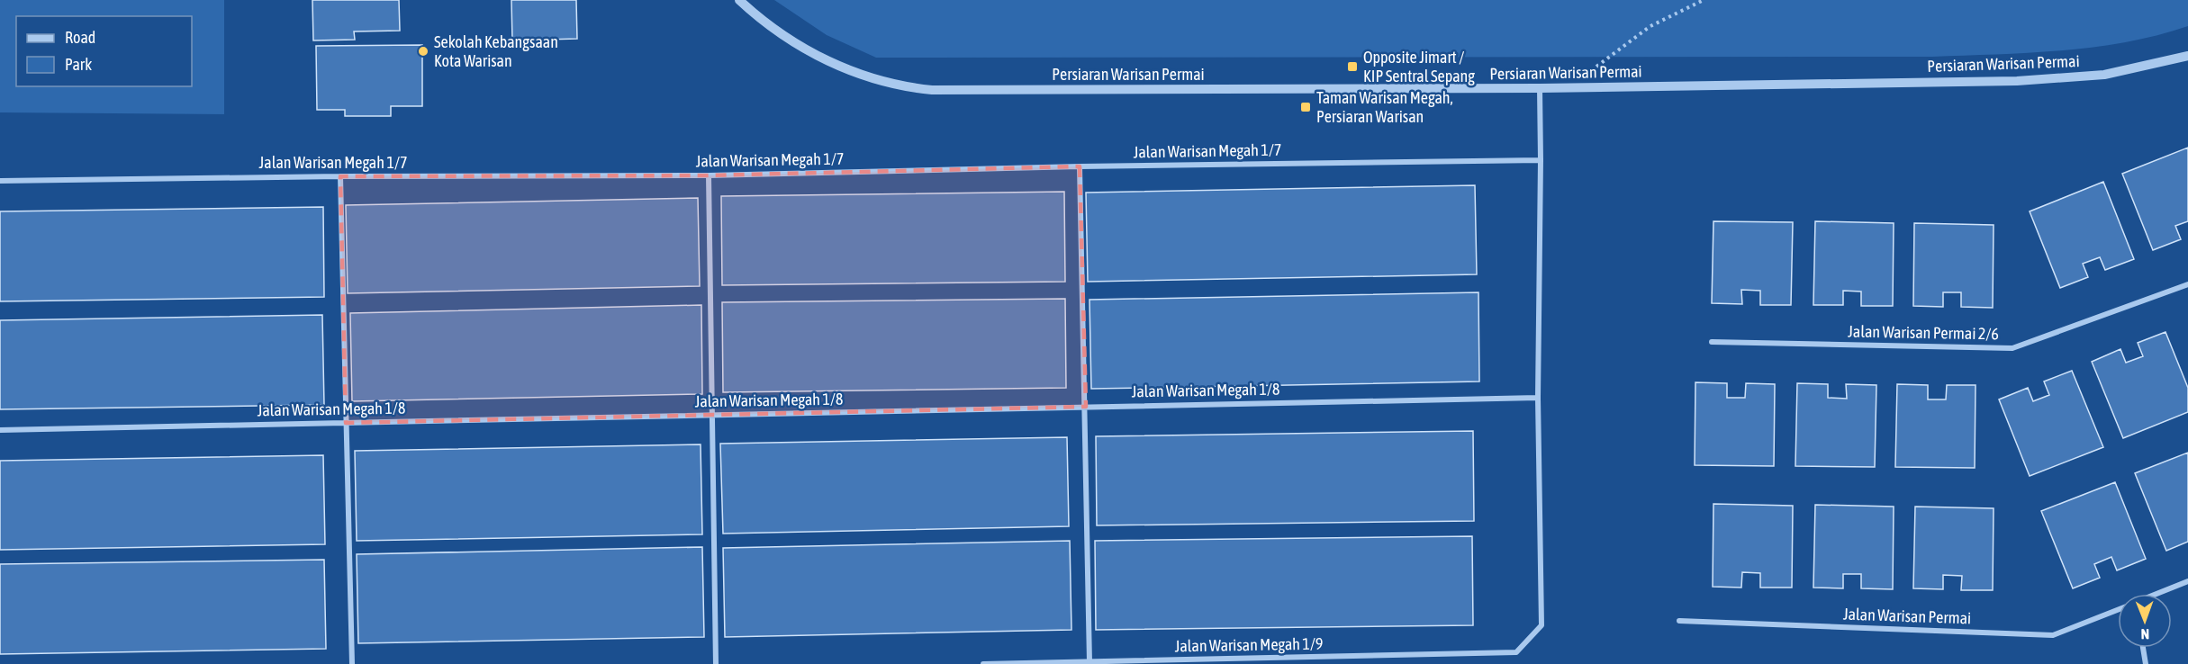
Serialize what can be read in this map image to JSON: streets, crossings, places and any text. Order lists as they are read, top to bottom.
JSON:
{
  "streets": {
    "street": [
      "Persiaran Warisan Permai",
      "Jalan Warisan Megah 1/7",
      "Jalan Warisan Permai 2/6",
      "Jalan Warisan Megah 1/8",
      "Jalan Warisan Permai",
      "Jalan Warisan Megah 1/9"
    ]
  },
  "crossings": [
    ["Jalan Warisan Megah 1/8", "Jalan Warisan Megah 1/9"]
  ],
  "places": {
    "other": ["Sekolah Kebangsaan Kota Warisan"],
    "transit": ["Opposite Jimart / KIP Sentral Sepang", "Taman Warisan Megah, Persiaran Warisan"]
  },
  "legend": ["Road", "Park"],
  "north": "bottom"
}
